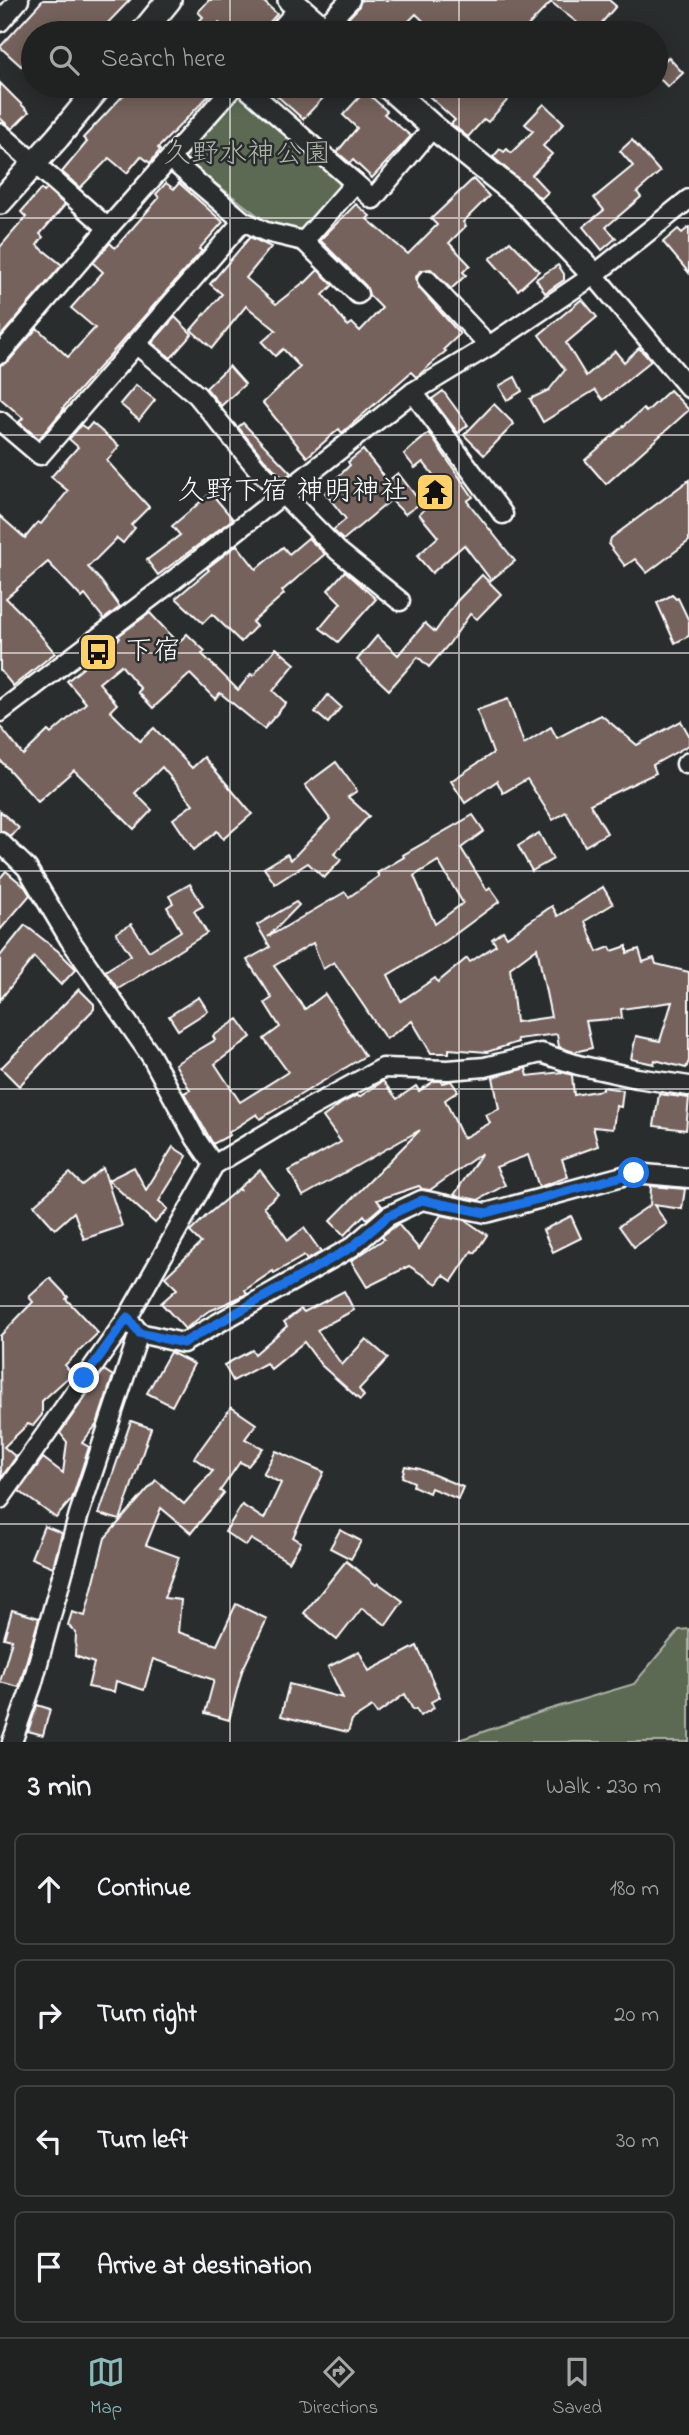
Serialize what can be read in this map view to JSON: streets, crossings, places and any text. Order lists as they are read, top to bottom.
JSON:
{
  "parks": ["久野水神公園"],
  "places": {
    "temple": ["久野下宿 神明神社"],
    "bus stop": ["下宿"]
  },
  "page": {
    "search": "Search here",
    "heading": ["3 min", "Walk · 230 m"],
    "list": [
      ["Continue", "180 m"],
      ["Turn right", "20 m"],
      ["Turn left", "30 m"],
      "Arrive at destination"
    ],
    "nav": ["Map", "Directions", "Saved"]
  }
}
